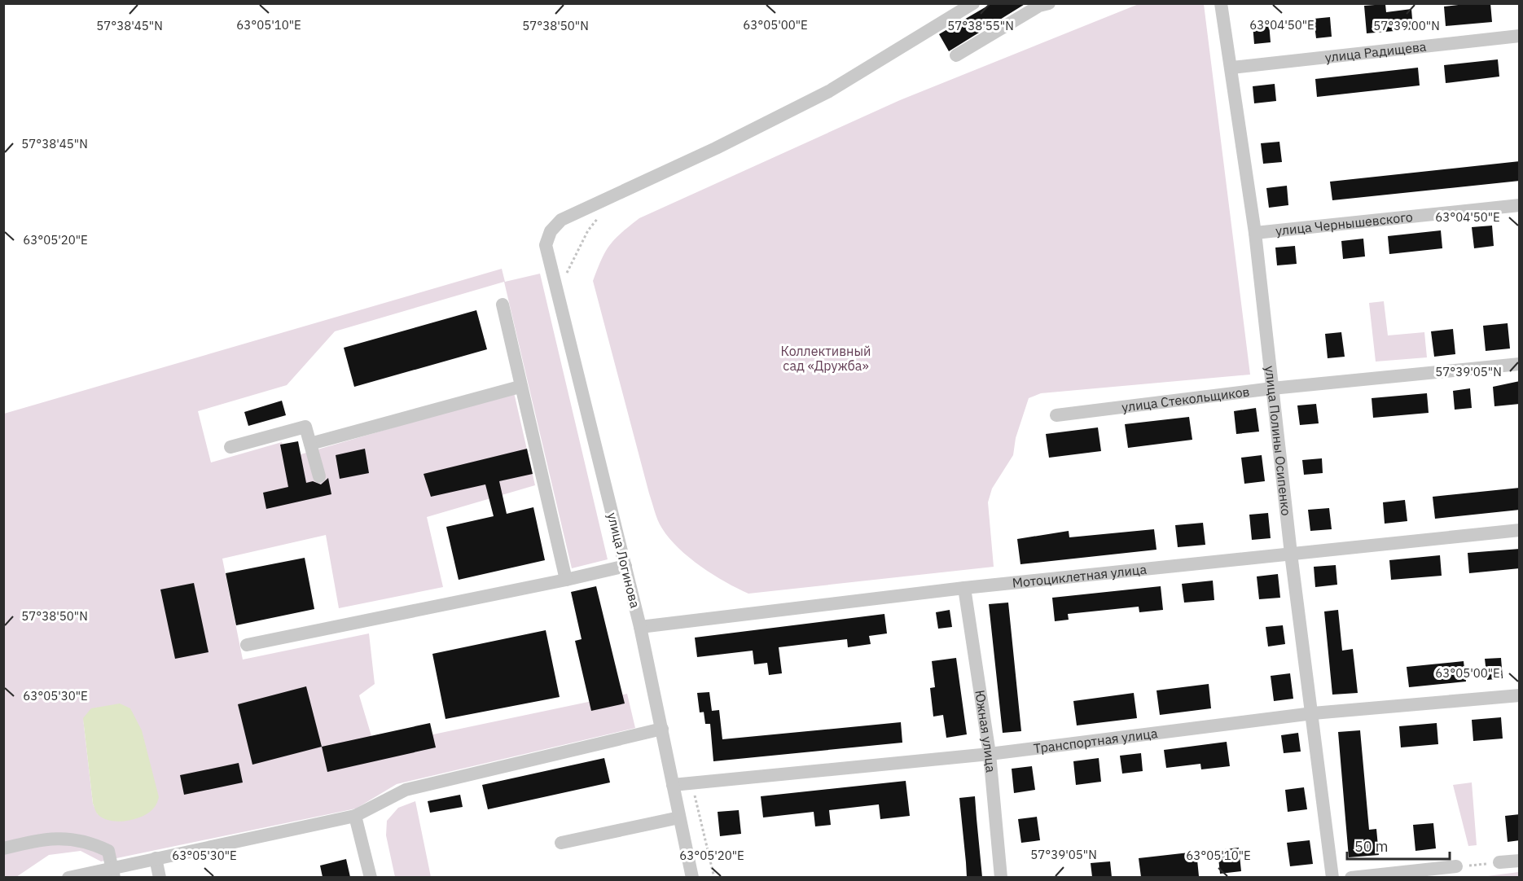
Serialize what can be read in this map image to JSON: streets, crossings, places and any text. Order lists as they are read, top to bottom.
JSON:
{
  "streets": {
    "street": [
      "улица Радищева",
      "улица Чернышевского",
      "улица Стекольщиков",
      "улица Полины Осипенко",
      "улица Логинова",
      "Мотоциклетная улица",
      "Южная улица",
      "Транспортная улица"
    ]
  },
  "crossings": [
    ["улица Радищева", "улица Полины Осипенко"],
    ["улица Чернышевского", "улица Полины Осипенко"],
    ["улица Стекольщиков", "улица Полины Осипенко"],
    ["улица Полины Осипенко", "Мотоциклетная улица"],
    ["улица Полины Осипенко", "Транспортная улица"],
    ["улица Логинова", "Мотоциклетная улица"],
    ["улица Логинова", "Транспортная улица"],
    ["Мотоциклетная улица", "Южная улица"],
    ["Южная улица", "Транспортная улица"]
  ],
  "parks": ["Коллективный сад «Дружба»"],
  "scale_bar": "50 m",
  "coordinates": [
    "63°05'10\"E",
    "63°05'00\"E",
    "63°04'50\"E",
    "57°38'45\"N",
    "57°38'50\"N",
    "57°38'55\"N",
    "57°39'00\"N",
    "63°05'20\"E",
    "57°39'05\"N",
    "63°05'30\"E"
  ]
}
